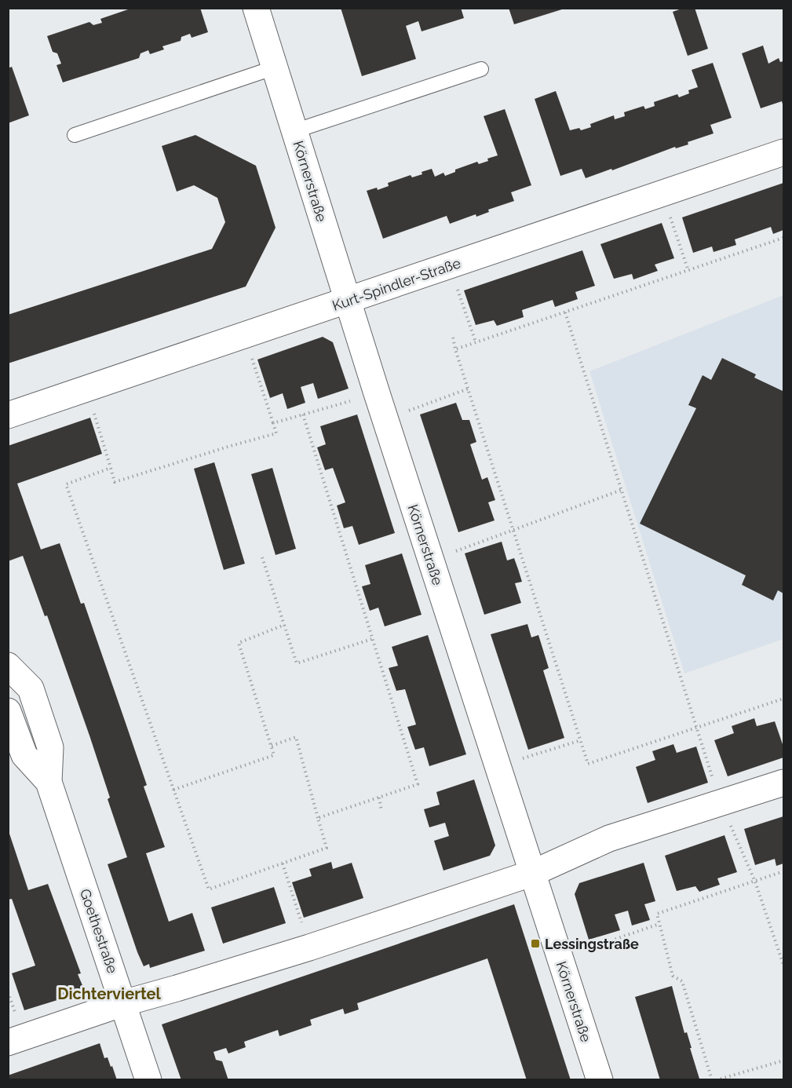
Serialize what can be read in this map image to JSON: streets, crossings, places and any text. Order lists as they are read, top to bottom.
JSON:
{
  "streets": {
    "street": ["Körnerstraße", "Kurt-Spindler-Straße", "Goethestraße"]
  },
  "crossings": [
    ["Körnerstraße", "Kurt-Spindler-Straße"]
  ],
  "districts": ["Dichterviertel"],
  "places": {
    "transit": ["Lessingstraße"]
  }
}
